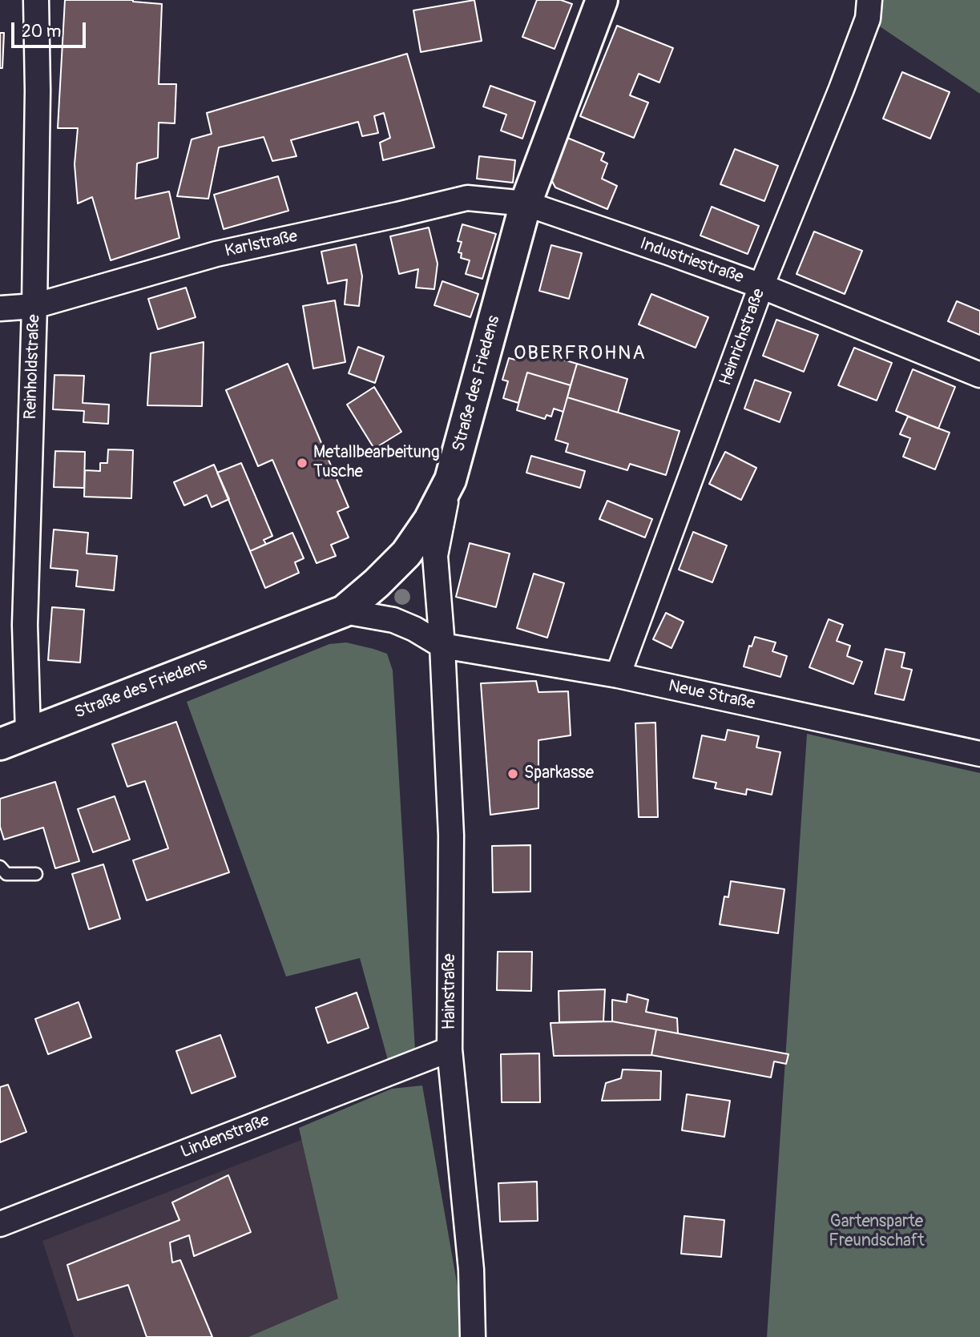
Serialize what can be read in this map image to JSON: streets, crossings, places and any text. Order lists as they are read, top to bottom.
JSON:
{
  "streets": {
    "main road": ["Straße des Friedens"],
    "street": [
      "Karlstraße",
      "Industriestraße",
      "Heinrichstraße",
      "Reinholdstraße",
      "Neue Straße",
      "Hainstraße",
      "Lindenstraße"
    ]
  },
  "crossings": [
    ["Karlstraße", "Industriestraße"],
    ["Karlstraße", "Reinholdstraße"],
    ["Karlstraße", "Straße des Friedens"],
    ["Industriestraße", "Heinrichstraße"],
    ["Industriestraße", "Straße des Friedens"],
    ["Heinrichstraße", "Neue Straße"],
    ["Reinholdstraße", "Straße des Friedens"],
    ["Straße des Friedens", "Hainstraße"],
    ["Neue Straße", "Hainstraße"],
    ["Hainstraße", "Lindenstraße"]
  ],
  "districts": ["OBERFROHNA"],
  "parks": ["Gartensparte Freundschaft"],
  "places": ["Metallbearbeitung Tusche", "Sparkasse"],
  "scale_bar": "20 m"
}
